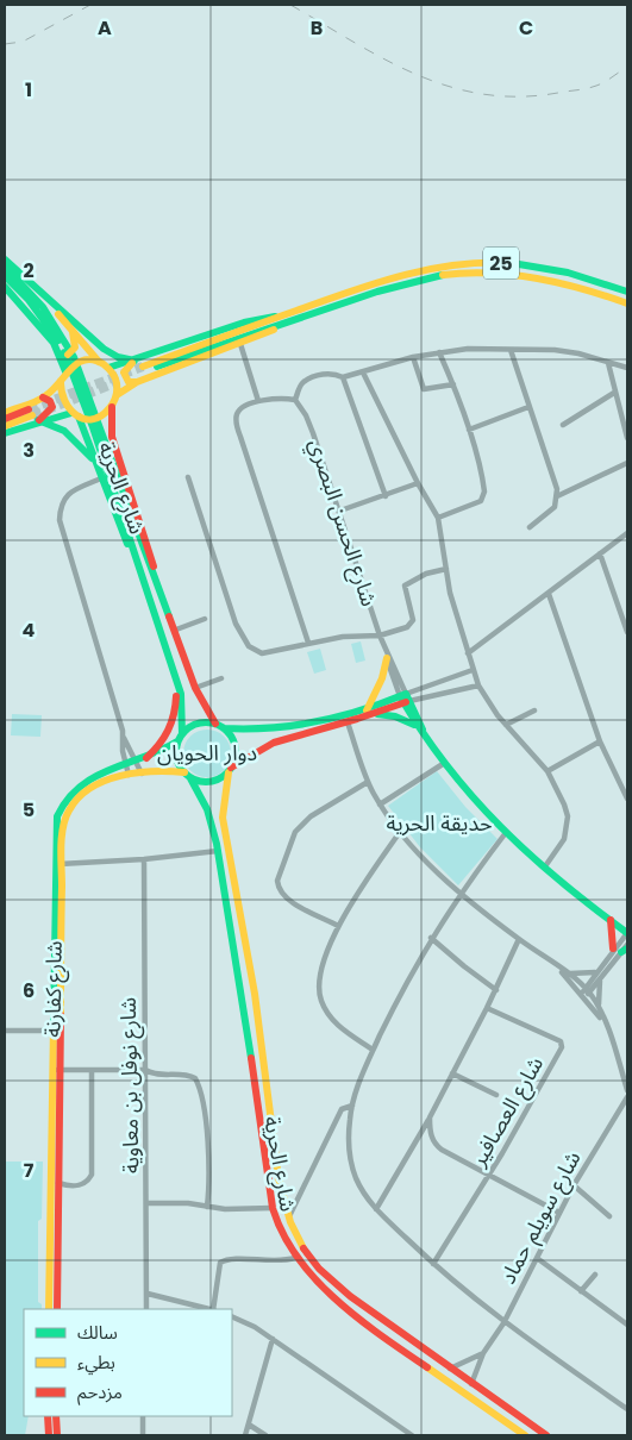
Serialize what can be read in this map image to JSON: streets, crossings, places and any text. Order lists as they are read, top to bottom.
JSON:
{
  "streets": {
    "main road": [
      "25",
      "شارع الحرية",
      "شارع الحسن البصري",
      "شارع كفارنة"
    ],
    "street": ["شارع نوفل بن معاوية", "شارع العصافير", "شارع سويلم حماد"]
  },
  "crossings": [
    ["شارع الحرية", "شارع كفارنة"],
    ["شارع الحرية", "شارع سويلم حماد"]
  ],
  "parks": ["دوار الحويان", "حديقة الحرية"],
  "legend": ["سالك", "بطيء", "مزدحم"],
  "grid": {
    "columns": ["A", "B", "C"],
    "rows": [
      "1",
      "2",
      "3",
      "4",
      "5",
      "6",
      "7"
    ]
  }
}
